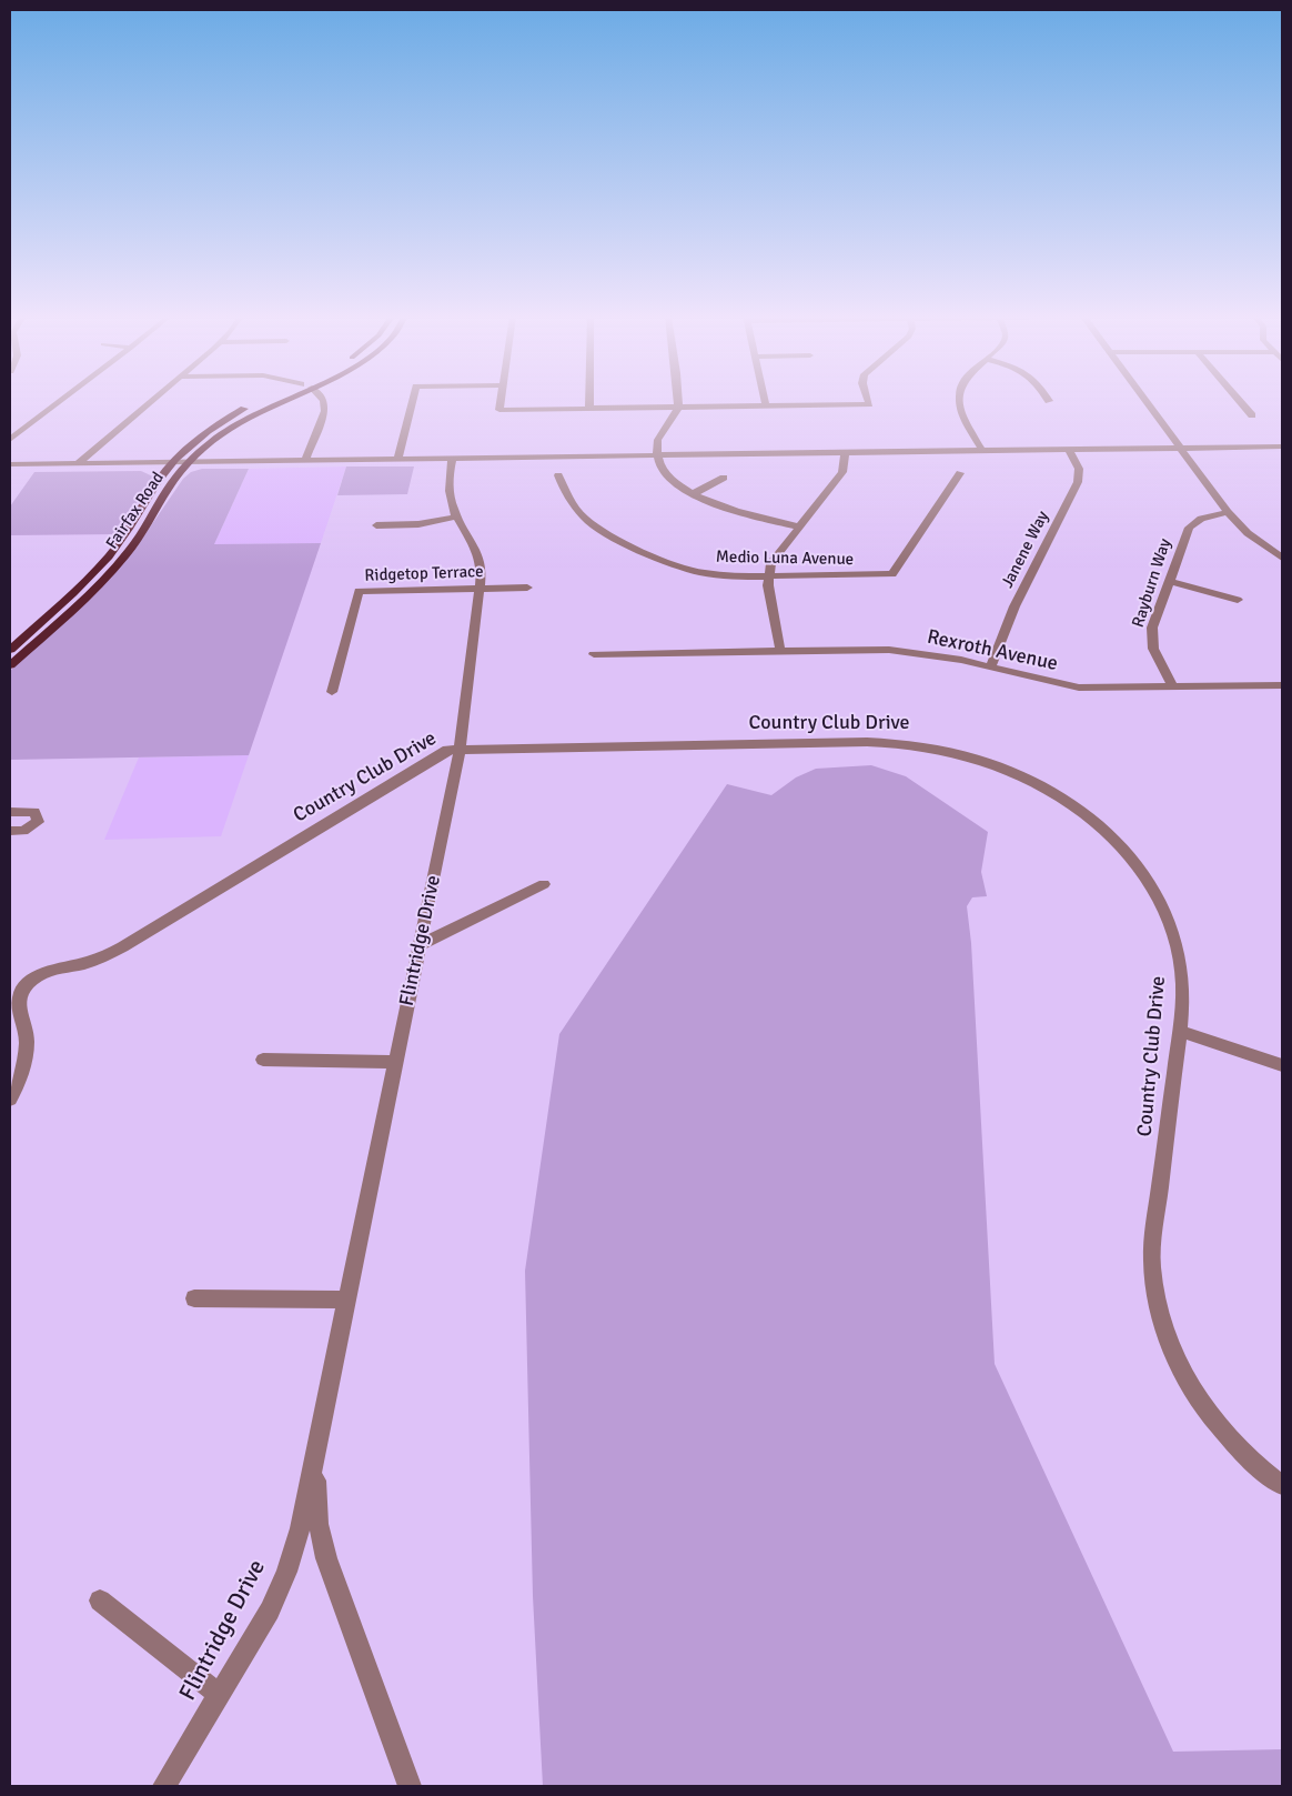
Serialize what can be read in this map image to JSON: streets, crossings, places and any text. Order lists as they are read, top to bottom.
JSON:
{
  "streets": {
    "main road": ["Fairfax Road"],
    "street": [
      "Janene Way",
      "Medio Luna Avenue",
      "Ridgetop Terrace",
      "Rayburn Way",
      "Rexroth Avenue",
      "Country Club Drive",
      "Flintridge Drive"
    ]
  },
  "crossings": [
    ["Janene Way", "Rexroth Avenue"],
    ["Ridgetop Terrace", "Flintridge Drive"],
    ["Rayburn Way", "Rexroth Avenue"],
    ["Country Club Drive", "Flintridge Drive"]
  ]
}
